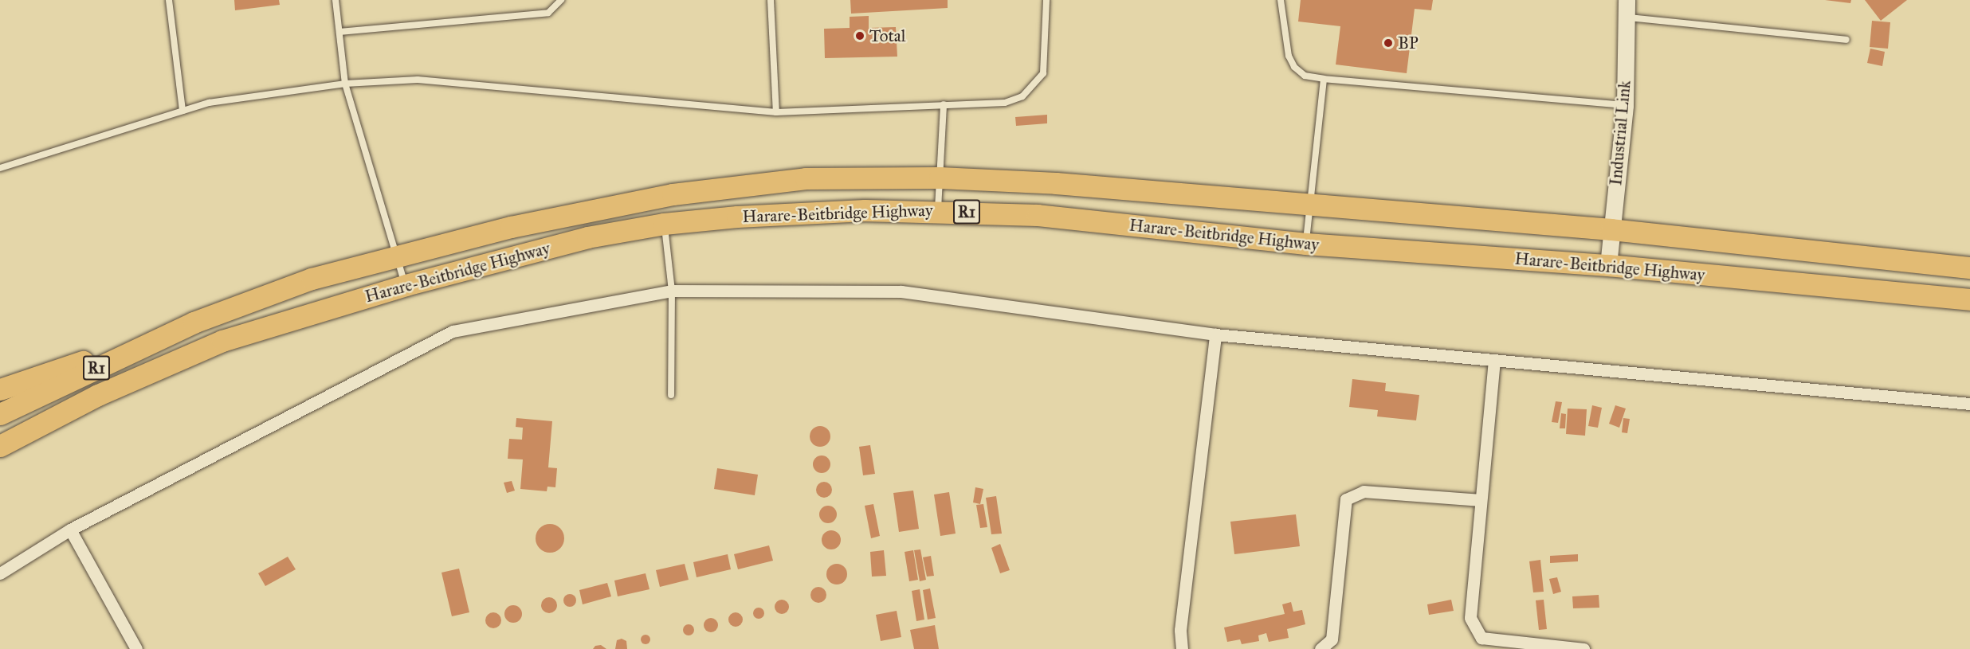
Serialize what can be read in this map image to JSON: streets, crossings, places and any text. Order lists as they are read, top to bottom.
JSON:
{
  "streets": {
    "highway": ["R1", "Harare-Beitbridge Highway"],
    "street": ["Industrial Link"]
  },
  "crossings": [
    ["Industrial Link", "Harare-Beitbridge Highway"],
    ["R1", "Harare-Beitbridge Highway"]
  ],
  "places": ["Total", "BP"]
}
